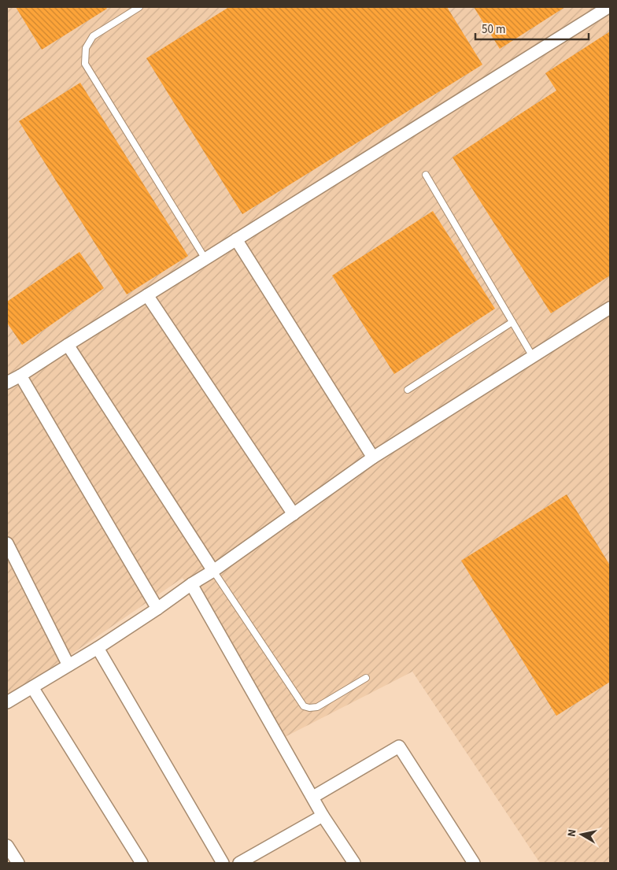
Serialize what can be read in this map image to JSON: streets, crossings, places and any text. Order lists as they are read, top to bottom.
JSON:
{
  "scale_bar": "50 m",
  "north": "left"
}
